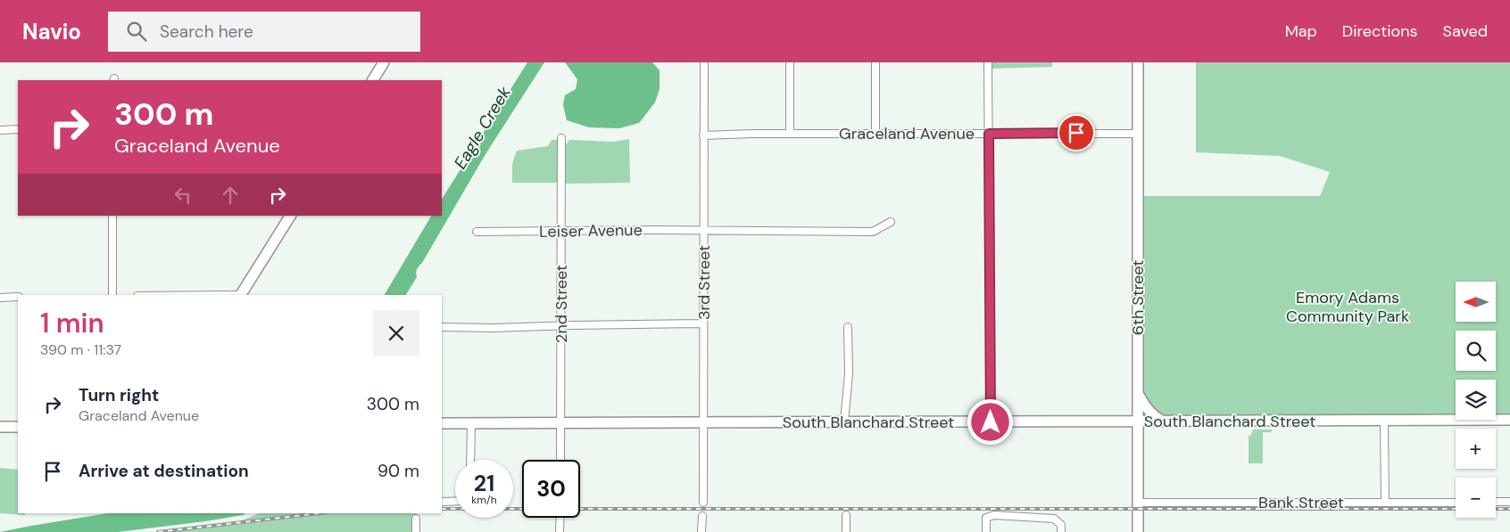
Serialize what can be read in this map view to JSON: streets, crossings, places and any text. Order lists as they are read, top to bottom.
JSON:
{
  "streets": {
    "street": [
      "Graceland Avenue",
      "Leiser Avenue",
      "3rd Street",
      "6th Street",
      "2nd Street",
      "South Blanchard Street",
      "Bank Street"
    ]
  },
  "crossings": [
    ["Graceland Avenue", "3rd Street"],
    ["Graceland Avenue", "6th Street"],
    ["Leiser Avenue", "3rd Street"],
    ["Leiser Avenue", "2nd Street"],
    ["3rd Street", "South Blanchard Street"],
    ["6th Street", "South Blanchard Street"],
    ["6th Street", "Bank Street"],
    ["2nd Street", "South Blanchard Street"]
  ],
  "water": ["Eagle Creek"],
  "parks": ["Emory Adams Community Park"],
  "north": "left",
  "page": {
    "header": "Navio",
    "search": "Search here",
    "nav": ["Map", "Directions", "Saved"],
    "turn": ["300 m", "Graceland Avenue"],
    "map_buttons": ["+", "−"],
    "heading": ["1 min", "390 m · 11:37"],
    "list": [
      {
        "name": "Turn right",
        "note": "Graceland Avenue",
        "value": "300 m"
      },
      {
        "name": "Arrive at destination",
        "value": "90 m"
      }
    ],
    "speed": "21 km/h",
    "limit": "30"
  }
}
